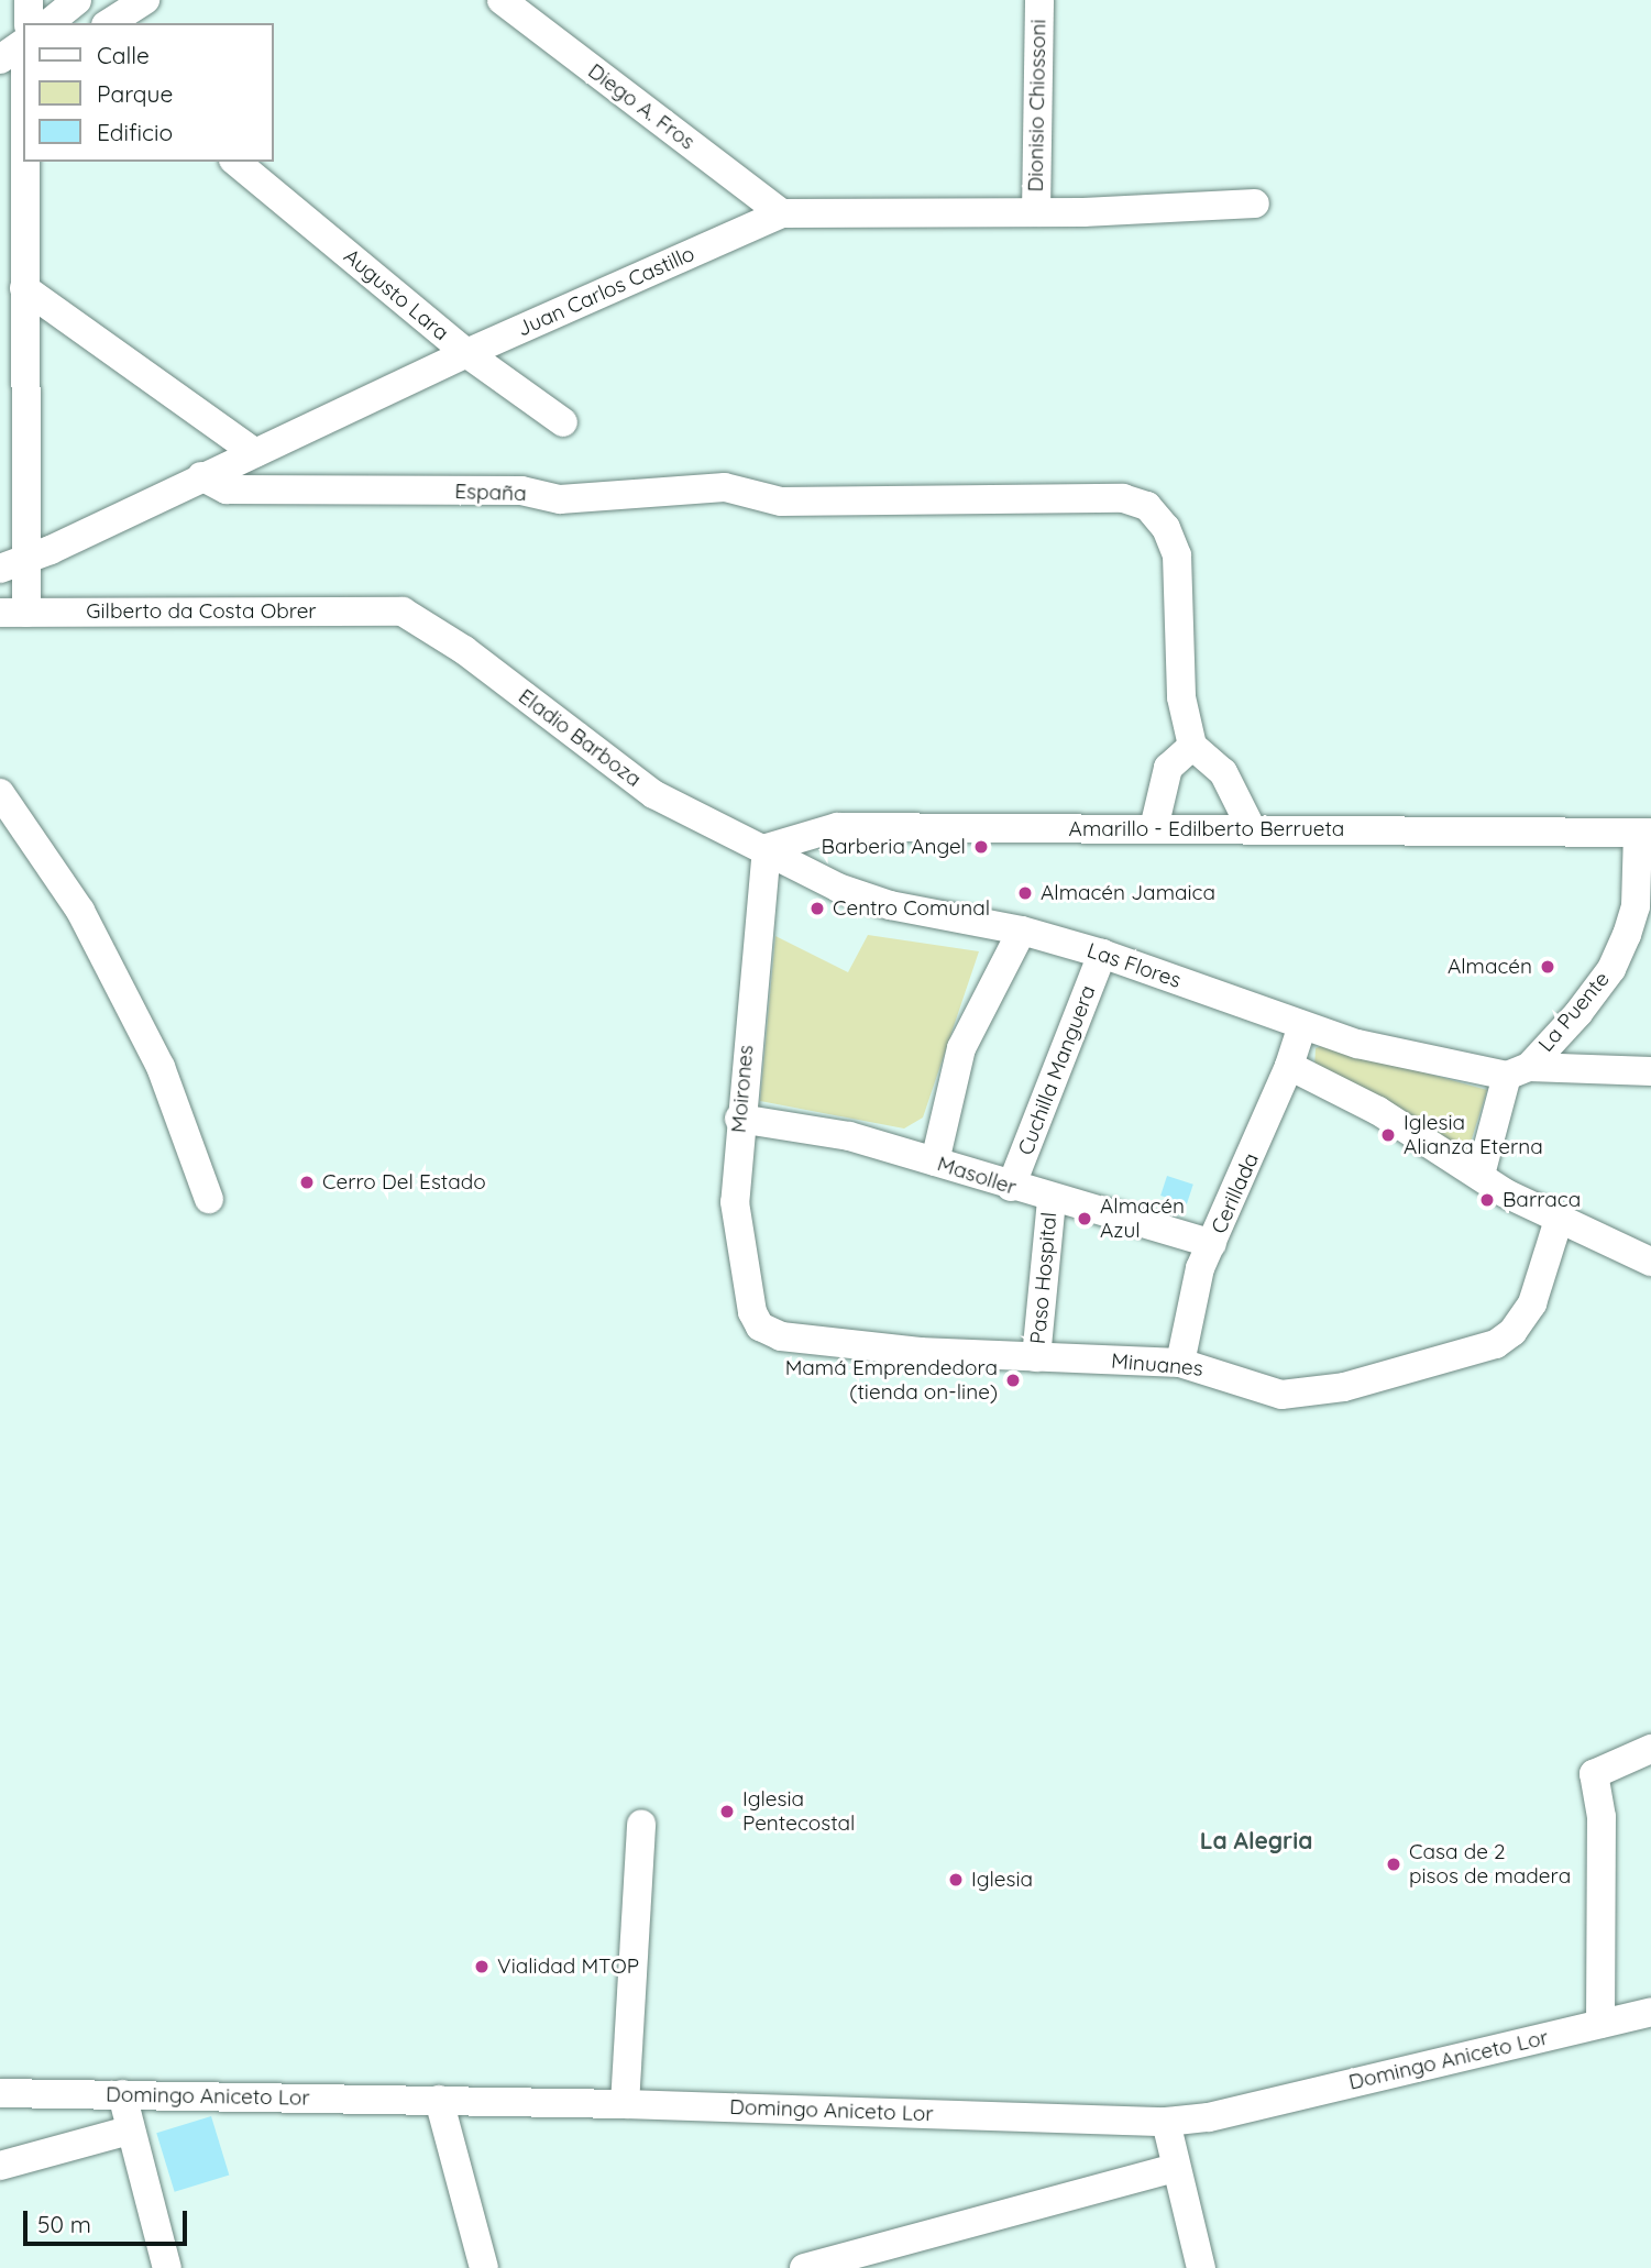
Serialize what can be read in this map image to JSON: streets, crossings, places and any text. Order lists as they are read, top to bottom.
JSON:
{
  "streets": {
    "street": [
      "Dionisio Chiossoni",
      "Diego A. Fros",
      "Juan Carlos Castillo",
      "Augusto Lara",
      "España",
      "Gilberto da Costa Obrer",
      "Eladio Barboza",
      "Amarillo - Edilberto Berrueta",
      "Las Flores",
      "La Puente",
      "Cuchilla Manguera",
      "Moirones",
      "Masoller",
      "Cerillada",
      "Paso Hospital",
      "Minuanes",
      "Domingo Aniceto Lor"
    ]
  },
  "crossings": [
    ["Dionisio Chiossoni", "Juan Carlos Castillo"],
    ["Diego A. Fros", "Juan Carlos Castillo"],
    ["Juan Carlos Castillo", "Augusto Lara"],
    ["Juan Carlos Castillo", "España"],
    ["Gilberto da Costa Obrer", "Eladio Barboza"],
    ["Eladio Barboza", "Amarillo - Edilberto Berrueta"],
    ["Eladio Barboza", "Las Flores"],
    ["Eladio Barboza", "Moirones"],
    ["Amarillo - Edilberto Berrueta", "Las Flores"],
    ["Amarillo - Edilberto Berrueta", "La Puente"],
    ["Amarillo - Edilberto Berrueta", "Moirones"],
    ["Las Flores", "La Puente"],
    ["Las Flores", "Cuchilla Manguera"],
    ["Las Flores", "Moirones"],
    ["Las Flores", "Cerillada"],
    ["Cuchilla Manguera", "Masoller"],
    ["Moirones", "Masoller"],
    ["Moirones", "Minuanes"],
    ["Masoller", "Cerillada"],
    ["Masoller", "Paso Hospital"],
    ["Cerillada", "Minuanes"],
    ["Paso Hospital", "Minuanes"]
  ],
  "districts": ["La Alegria"],
  "places": [
    "Barberia Angel",
    "Almacén Jamaica",
    "Centro Comunal",
    "Almacén",
    "Iglesia Alianza Eterna",
    "Cerro Del Estado",
    "Barraca",
    "Almacén Azul",
    "Mamá Emprendedora (tienda on-line)",
    "Iglesia Pentecostal",
    "Casa de 2 pisos de madera",
    "Iglesia",
    "Vialidad MTOP"
  ],
  "legend": ["Calle", "Parque", "Edificio"],
  "scale_bar": "50 m"
}
